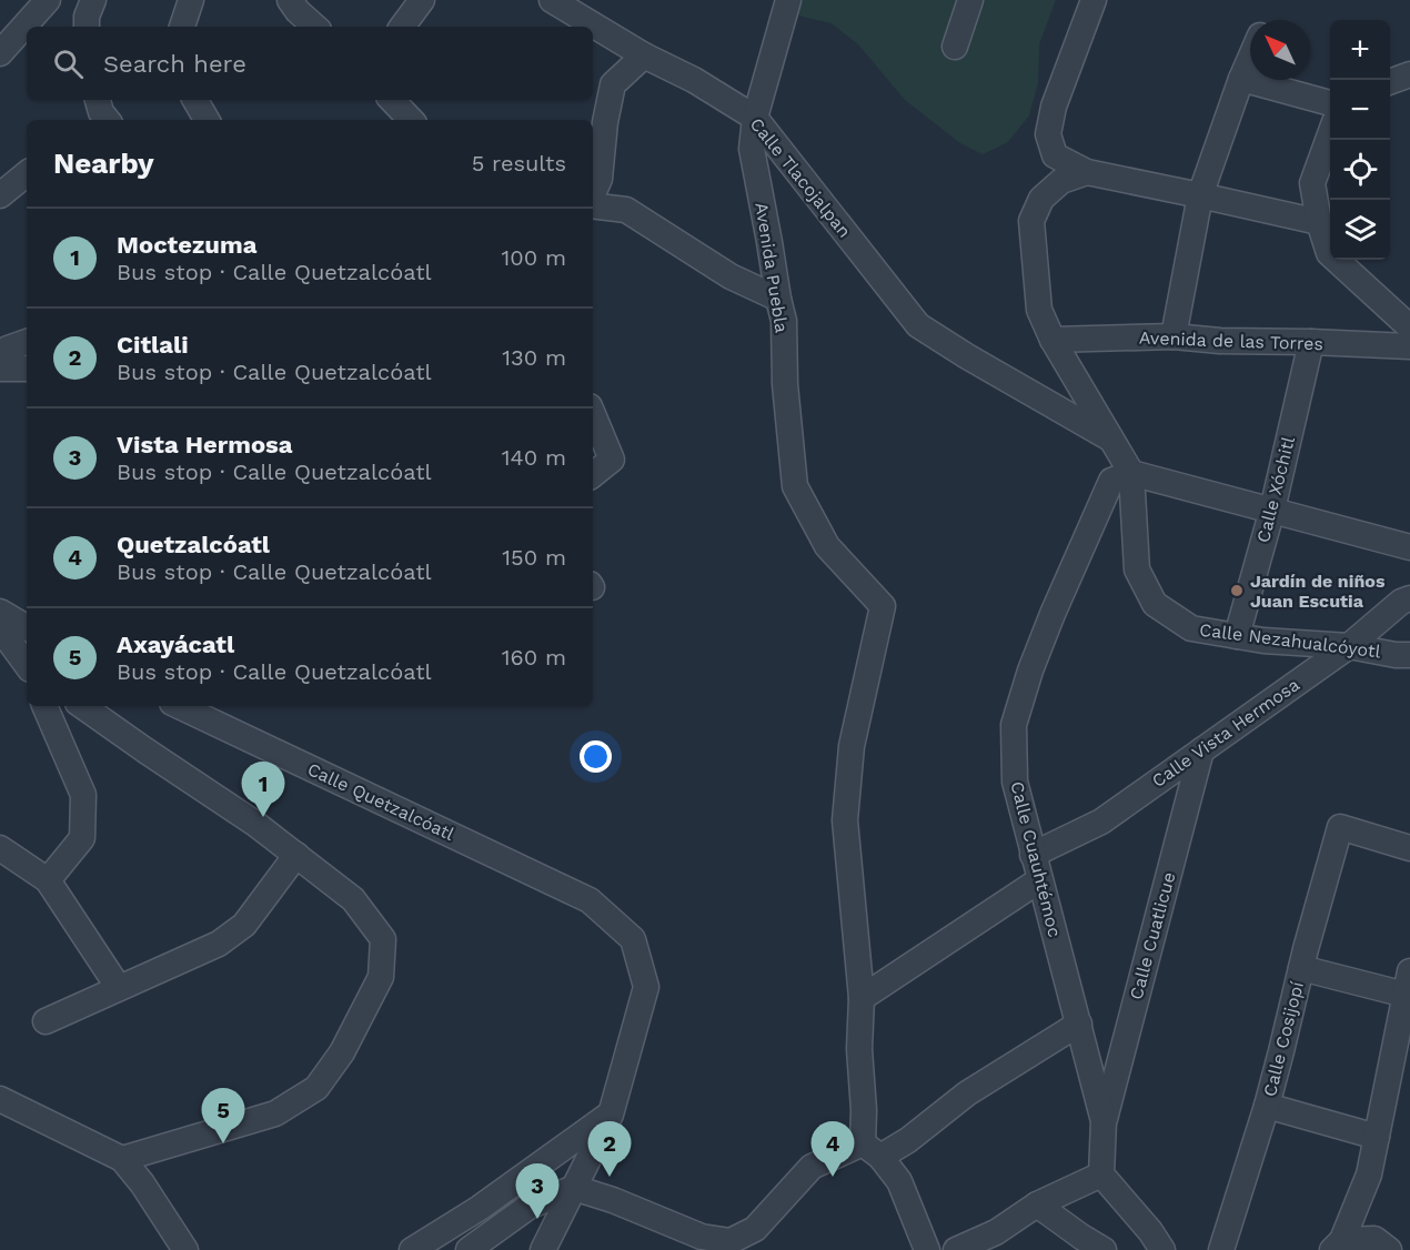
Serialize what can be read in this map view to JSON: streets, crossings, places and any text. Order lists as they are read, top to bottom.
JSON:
{
  "streets": {
    "street": [
      "Calle Tlacojalpan",
      "Avenida Puebla",
      "Avenida de las Torres",
      "Calle Xóchitl",
      "Calle Nezahualcóyotl",
      "Calle Vista Hermosa",
      "Calle Quetzalcóatl",
      "Calle Cuauhtémoc",
      "Calle Cuatlicue",
      "Calle Cosijopí"
    ]
  },
  "crossings": [
    ["Calle Tlacojalpan", "Avenida Puebla"],
    ["Calle Tlacojalpan", "Calle Nezahualcóyotl"],
    ["Avenida de las Torres", "Calle Xóchitl"],
    ["Avenida de las Torres", "Calle Nezahualcóyotl"],
    ["Calle Xóchitl", "Calle Nezahualcóyotl"],
    ["Calle Nezahualcóyotl", "Calle Vista Hermosa"],
    ["Calle Nezahualcóyotl", "Calle Cuauhtémoc"],
    ["Calle Vista Hermosa", "Calle Cuauhtémoc"],
    ["Calle Vista Hermosa", "Calle Cuatlicue"],
    ["Calle Cuauhtémoc", "Calle Cuatlicue"]
  ],
  "places": ["Jardín de niños Juan Escutia"],
  "north": "top left",
  "page": {
    "map_buttons": ["+", "−"],
    "search": "Search here",
    "heading": ["Nearby", "5 results"],
    "list": [
      {
        "mark": "1",
        "name": "Moctezuma",
        "note": "Bus stop · Calle Quetzalcóatl",
        "value": "100 m"
      },
      {
        "mark": "2",
        "name": "Citlali",
        "note": "Bus stop · Calle Quetzalcóatl",
        "value": "130 m"
      },
      {
        "mark": "3",
        "name": "Vista Hermosa",
        "note": "Bus stop · Calle Quetzalcóatl",
        "value": "140 m"
      },
      {
        "mark": "4",
        "name": "Quetzalcóatl",
        "note": "Bus stop · Calle Quetzalcóatl",
        "value": "150 m"
      },
      {
        "mark": "5",
        "name": "Axayácatl",
        "note": "Bus stop · Calle Quetzalcóatl",
        "value": "160 m"
      }
    ],
    "pins": [
      "1",
      "5",
      "2",
      "4",
      "3"
    ]
  }
}
